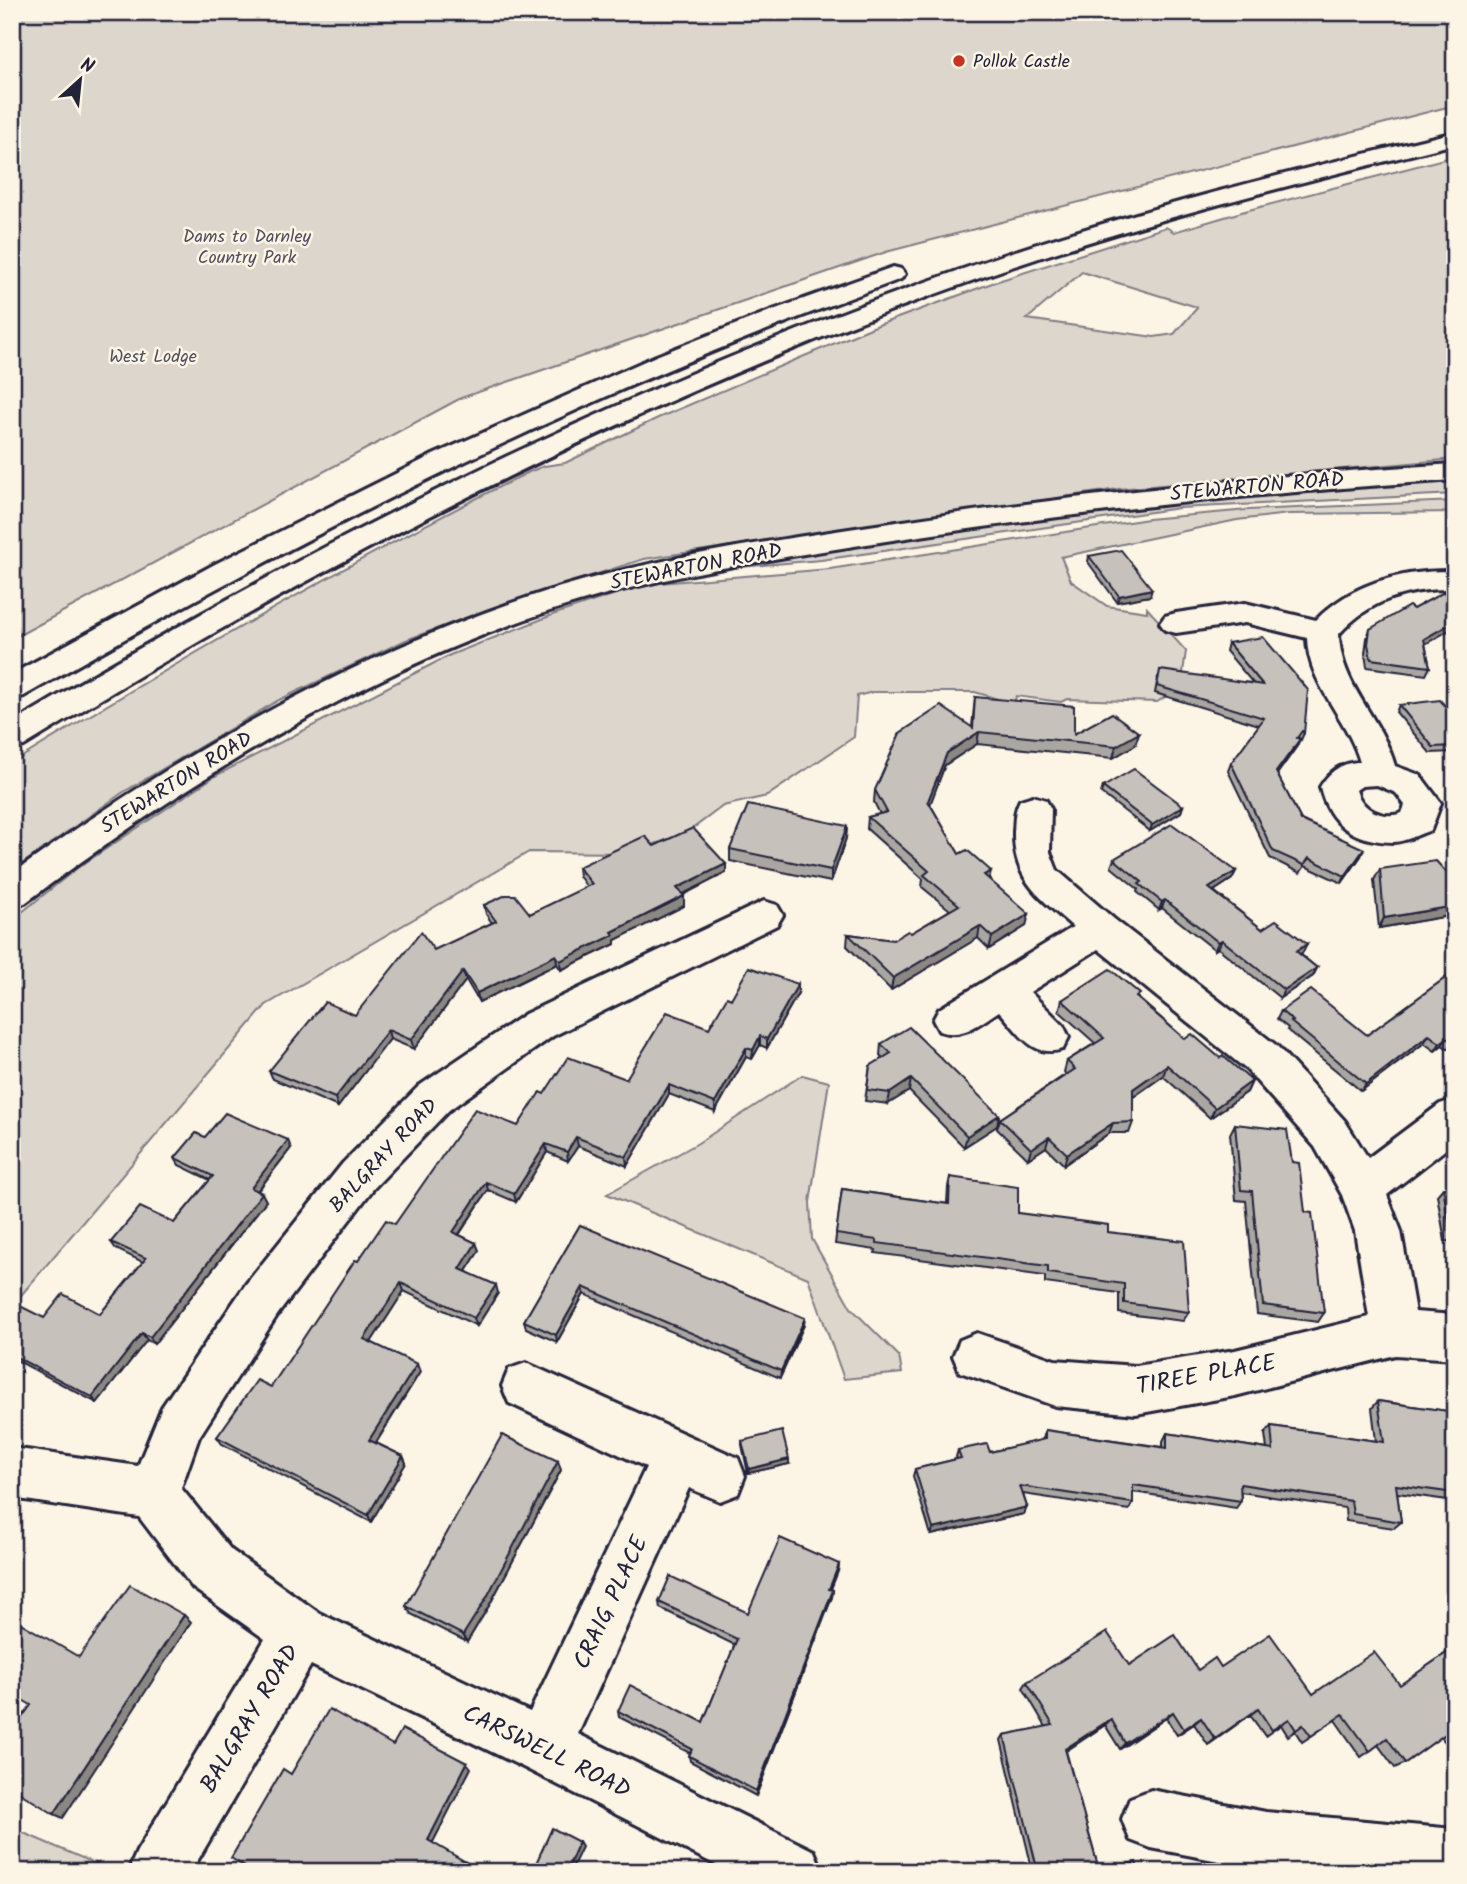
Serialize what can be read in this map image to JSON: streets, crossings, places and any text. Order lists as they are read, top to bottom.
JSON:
{
  "streets": {
    "main road": [
      "STEWARTON ROAD",
      "BALGRAY ROAD",
      "TIREE PLACE",
      "CRAIG PLACE",
      "CARSWELL ROAD"
    ]
  },
  "crossings": [
    ["BALGRAY ROAD", "CARSWELL ROAD"],
    ["CRAIG PLACE", "CARSWELL ROAD"]
  ],
  "parks": ["Dams to Darnley Country Park", "West Lodge"],
  "places": ["Pollok Castle"],
  "north": "top right"
}
